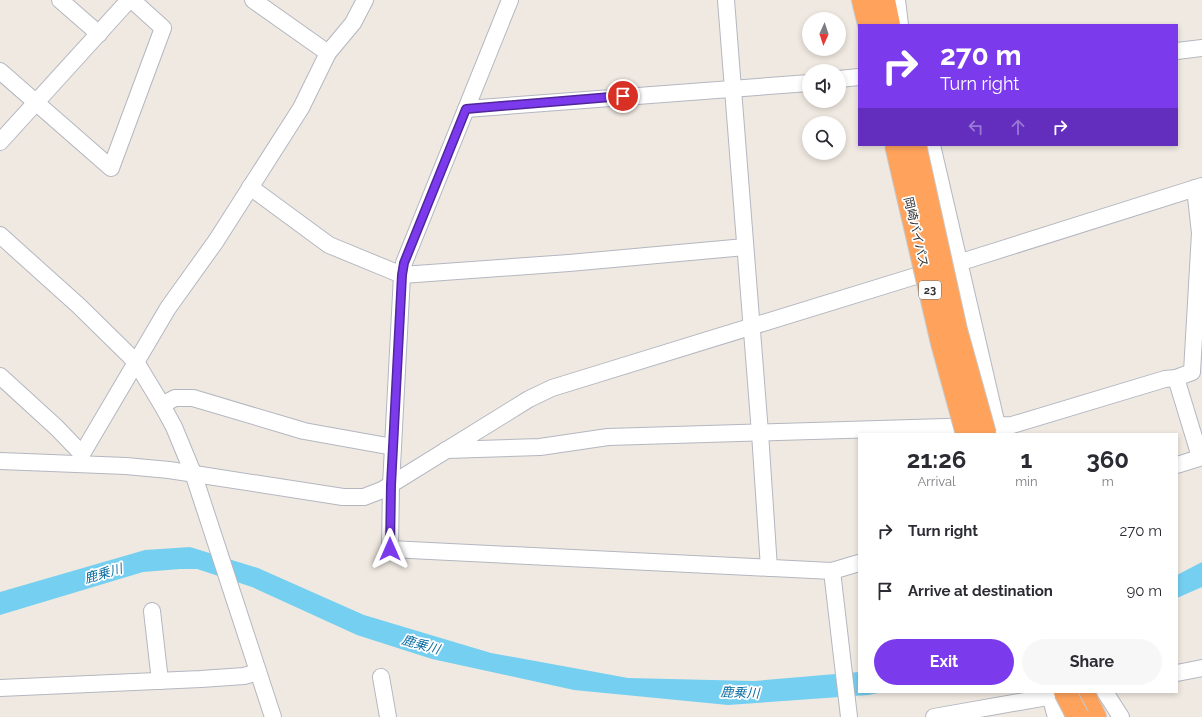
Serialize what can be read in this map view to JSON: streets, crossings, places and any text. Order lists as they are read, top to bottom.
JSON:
{
  "streets": {
    "highway": ["岡崎バイパス", "23"]
  },
  "water": ["鹿乗川"],
  "north": "bottom",
  "page": {
    "turn": ["270 m", "Turn right"],
    "eta": [
      "21:26",
      "Arrival",
      "1",
      "min",
      "360",
      "m"
    ],
    "list": [
      {
        "name": "Turn right",
        "value": "270 m"
      },
      {
        "name": "Arrive at destination",
        "value": "90 m"
      }
    ],
    "buttons": ["Exit", "Share"]
  }
}
